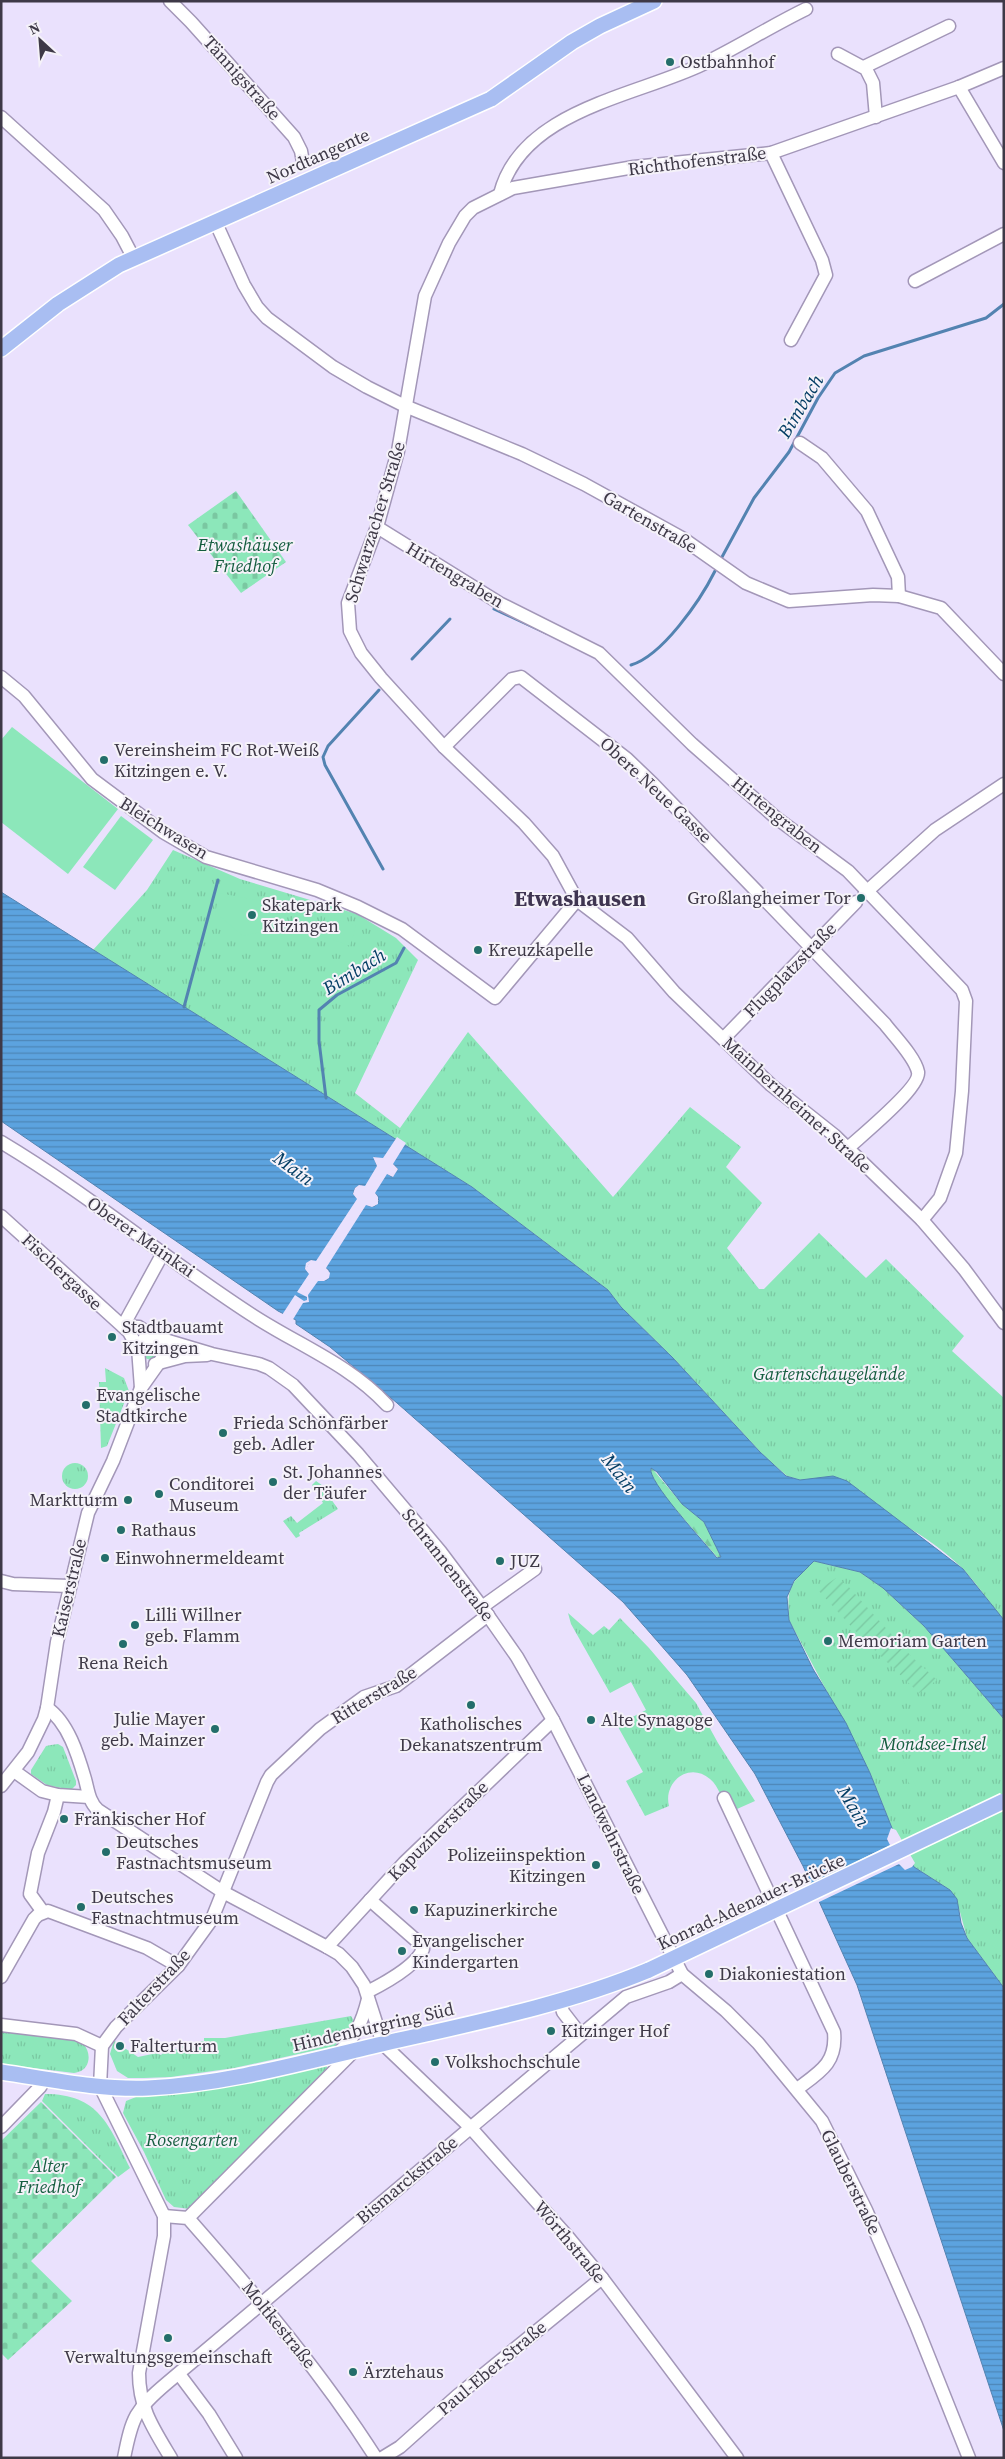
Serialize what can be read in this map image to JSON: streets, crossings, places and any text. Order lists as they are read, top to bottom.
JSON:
{
  "streets": {
    "main road": ["Nordtangente", "Konrad-Adenauer-Brücke", "Hindenburgring Süd"],
    "street": [
      "Tännigstraße",
      "Richthofenstraße",
      "Schwarzacher Straße",
      "Gartenstraße",
      "Hirtengraben",
      "Obere Neue Gasse",
      "Bleichwasen",
      "Flugplatzstraße",
      "Mainbernheimer Straße",
      "Oberer Mainkai",
      "Fischergasse",
      "Schrannenstraße",
      "Kaiserstraße",
      "Ritterstraße",
      "Kapuzinerstraße",
      "Landwehrstraße",
      "Falterstraße",
      "Bismarckstraße",
      "Glauberstraße",
      "Wörthstraße",
      "Moltkestraße",
      "Paul-Eber-Straße"
    ]
  },
  "crossings": [
    ["Nordtangente", "Gartenstraße"],
    ["Richthofenstraße", "Schwarzacher Straße"],
    ["Schwarzacher Straße", "Gartenstraße"],
    ["Schwarzacher Straße", "Hirtengraben"],
    ["Schwarzacher Straße", "Obere Neue Gasse"],
    ["Schwarzacher Straße", "Bleichwasen"],
    ["Schwarzacher Straße", "Mainbernheimer Straße"],
    ["Hirtengraben", "Flugplatzstraße"],
    ["Hirtengraben", "Mainbernheimer Straße"],
    ["Obere Neue Gasse", "Flugplatzstraße"],
    ["Obere Neue Gasse", "Mainbernheimer Straße"],
    ["Bleichwasen", "Mainbernheimer Straße"],
    ["Flugplatzstraße", "Mainbernheimer Straße"],
    ["Schrannenstraße", "Ritterstraße"],
    ["Schrannenstraße", "Kapuzinerstraße"],
    ["Schrannenstraße", "Landwehrstraße"],
    ["Ritterstraße", "Falterstraße"],
    ["Kapuzinerstraße", "Landwehrstraße"],
    ["Landwehrstraße", "Glauberstraße"],
    ["Konrad-Adenauer-Brücke", "Hindenburgring Süd"],
    ["Hindenburgring Süd", "Wörthstraße"],
    ["Bismarckstraße", "Glauberstraße"],
    ["Bismarckstraße", "Wörthstraße"],
    ["Bismarckstraße", "Moltkestraße"],
    ["Wörthstraße", "Paul-Eber-Straße"]
  ],
  "districts": ["Etwashausen"],
  "water": ["Bimbach", "Main"],
  "parks": [
    "Etwashäuser Friedhof",
    "Gartenschaugelände",
    "Mondsee-Insel",
    "Rosengarten",
    "Alter Friedhof"
  ],
  "places": [
    "Ostbahnhof",
    "Vereinsheim FC Rot-Weiß Kitzingen e. V.",
    "Großlangheimer Tor",
    "Skatepark Kitzingen",
    "Kreuzkapelle",
    "Stadtbauamt Kitzingen",
    "Evangelische Stadtkirche",
    "Frieda Schönfärber geb. Adler",
    "St. Johannes der Täufer",
    "Conditorei Museum",
    "Marktturm",
    "Rathaus",
    "Einwohnermeldeamt",
    "JUZ",
    "Lilli Willner geb. Flamm",
    "Memoriam Garten",
    "Rena Reich",
    "Katholisches Dekanatszentrum",
    "Alte Synagoge",
    "Julie Mayer geb. Mainzer",
    "Fränkischer Hof",
    "Deutsches Fastnachtsmuseum",
    "Polizeiinspektion Kitzingen",
    "Deutsches Fastnachtmuseum",
    "Kapuzinerkirche",
    "Evangelischer Kindergarten",
    "Diakoniestation",
    "Kitzinger Hof",
    "Falterturm",
    "Volkshochschule",
    "Verwaltungsgemeinschaft",
    "Ärztehaus"
  ],
  "north": "top left"
}
